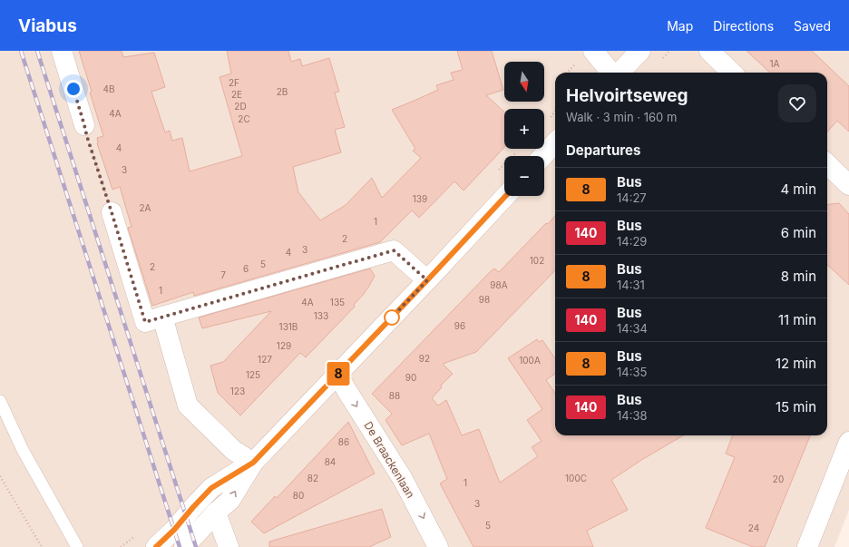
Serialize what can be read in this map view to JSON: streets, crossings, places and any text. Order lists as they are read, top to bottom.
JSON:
{
  "streets": {
    "street": ["De Braackenlaan"]
  },
  "one_way": ["De Braackenlaan"],
  "lines": ["bus line 8"],
  "house_numbers": [
    "1A",
    "2F",
    "4B",
    "2B",
    "2E",
    "2D",
    "4A",
    "2C",
    "4",
    "3",
    "139",
    "2A",
    "1",
    "2",
    "3",
    "4",
    "102",
    "5",
    "2",
    "6",
    "7",
    "98A",
    "1",
    "98",
    "4A",
    "135",
    "133",
    "96",
    "131B",
    "129",
    "92",
    "127",
    "100A",
    "125",
    "90",
    "123",
    "88",
    "86",
    "84",
    "82",
    "100C",
    "20",
    "1",
    "80",
    "3",
    "5",
    "24"
  ],
  "north": "bottom",
  "page": {
    "header": "Viabus",
    "nav": ["Map", "Directions", "Saved"],
    "on_map": "8",
    "map_buttons": ["+", "−"],
    "heading": [
      ["Helvoirtseweg", "Walk · 3 min · 160 m"],
      "Departures"
    ],
    "list": [
      {
        "mark": "8",
        "name": "Bus",
        "note": "14:27",
        "value": "4 min"
      },
      {
        "mark": "140",
        "name": "Bus",
        "note": "14:29",
        "value": "6 min"
      },
      {
        "mark": "8",
        "name": "Bus",
        "note": "14:31",
        "value": "8 min"
      },
      {
        "mark": "140",
        "name": "Bus",
        "note": "14:34",
        "value": "11 min"
      },
      {
        "mark": "8",
        "name": "Bus",
        "note": "14:35",
        "value": "12 min"
      },
      {
        "mark": "140",
        "name": "Bus",
        "note": "14:38",
        "value": "15 min"
      }
    ]
  }
}
